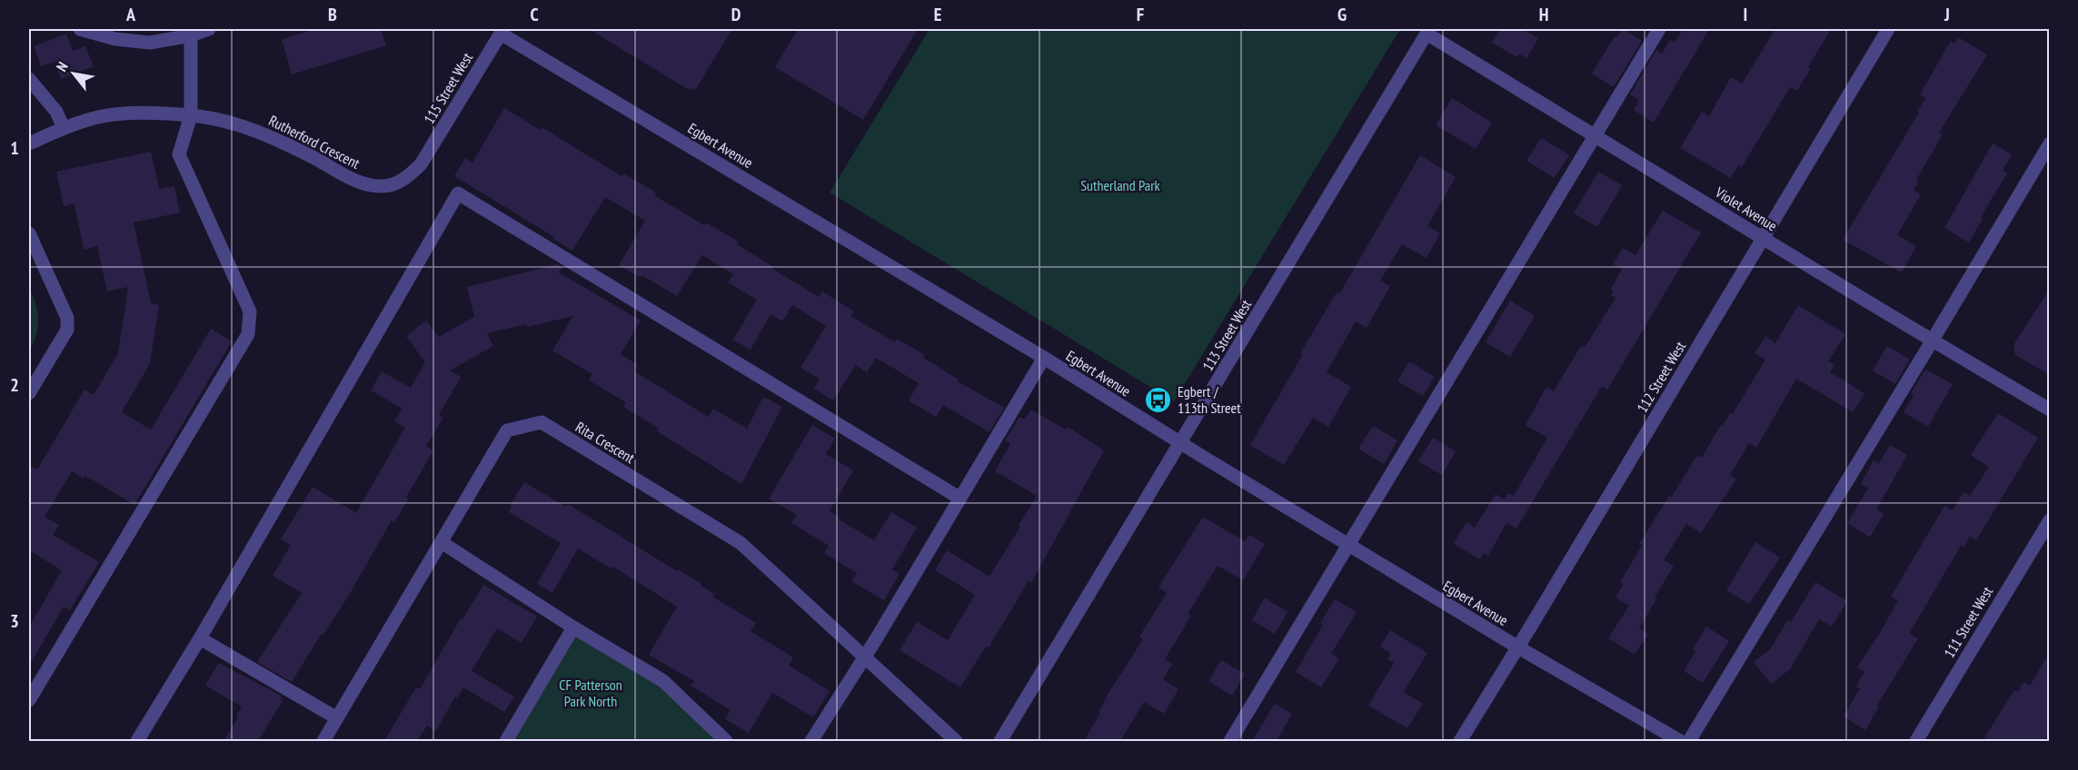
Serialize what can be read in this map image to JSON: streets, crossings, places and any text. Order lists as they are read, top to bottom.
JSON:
{
  "streets": {
    "street": [
      "115 Street West",
      "Rutherford Crescent",
      "Egbert Avenue",
      "Violet Avenue",
      "113 Street West",
      "112 Street West",
      "Rita Crescent",
      "111 Street West"
    ]
  },
  "crossings": [
    ["115 Street West", "Rutherford Crescent"],
    ["115 Street West", "Egbert Avenue"],
    ["Egbert Avenue", "113 Street West"],
    ["Egbert Avenue", "112 Street West"],
    ["Violet Avenue", "113 Street West"],
    ["Violet Avenue", "112 Street West"]
  ],
  "parks": ["Sutherland Park", "CF Patterson Park North"],
  "places": {
    "bus stop": ["Egbert / 113th Street"]
  },
  "north": "top left",
  "grid": {
    "columns": [
      "A",
      "B",
      "C",
      "D",
      "E",
      "F",
      "G",
      "H",
      "I",
      "J"
    ],
    "rows": ["1", "2", "3"]
  }
}
